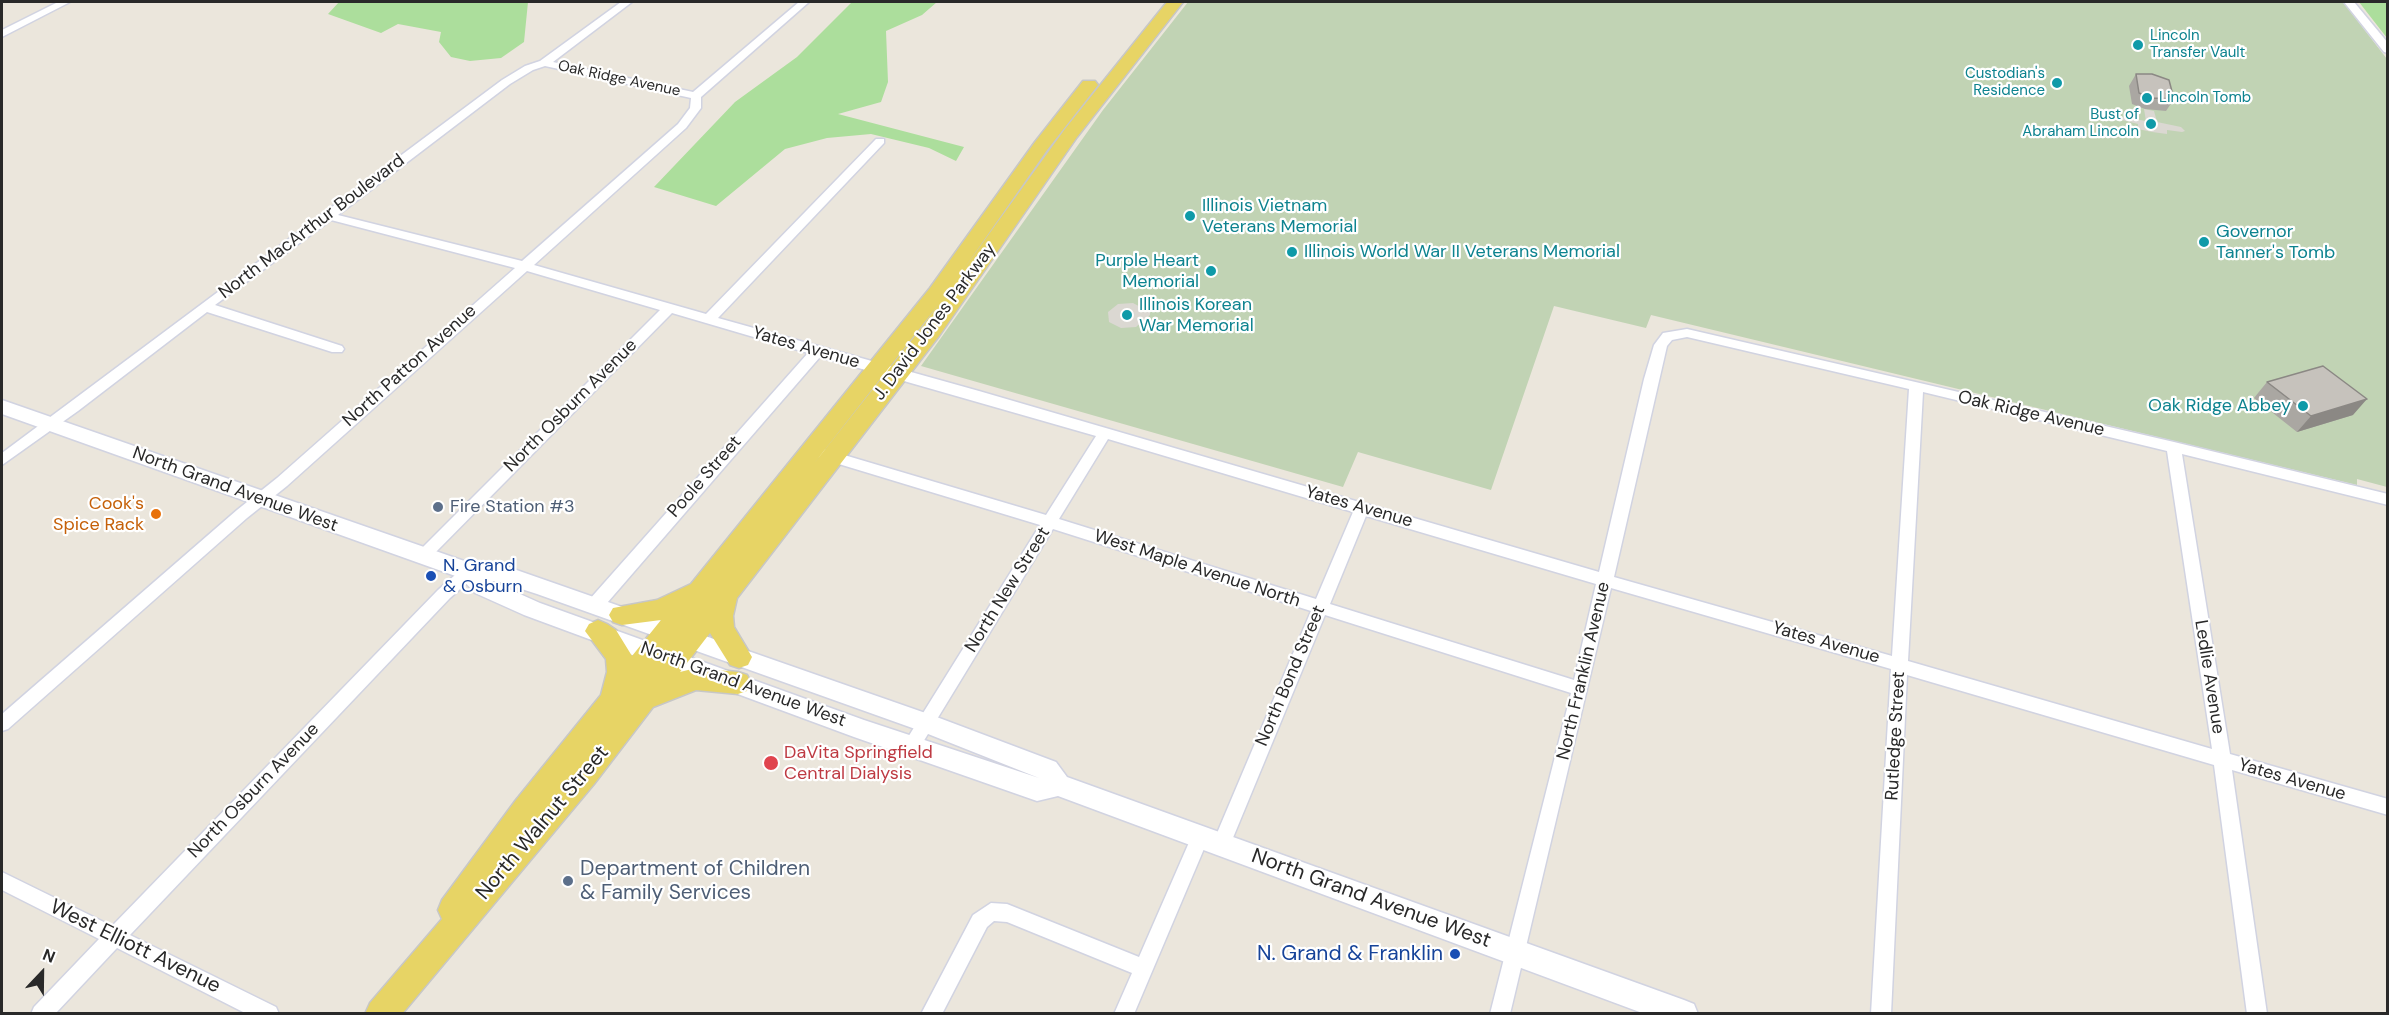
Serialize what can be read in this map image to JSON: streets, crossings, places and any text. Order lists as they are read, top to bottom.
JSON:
{
  "streets": {
    "main road": ["J. David Jones Parkway", "North Grand Avenue West", "North Walnut Street"],
    "street": [
      "Oak Ridge Avenue",
      "North MacArthur Boulevard",
      "Yates Avenue",
      "North Patton Avenue",
      "North Osburn Avenue",
      "Poole Street",
      "West Maple Avenue North",
      "North New Street",
      "North Franklin Avenue",
      "North Bond Street",
      "Ledlie Avenue",
      "Rutledge Street",
      "West Elliott Avenue"
    ]
  },
  "crossings": [
    ["Oak Ridge Avenue", "North MacArthur Boulevard"],
    ["Oak Ridge Avenue", "North Patton Avenue"],
    ["Oak Ridge Avenue", "North Franklin Avenue"],
    ["Oak Ridge Avenue", "Ledlie Avenue"],
    ["Oak Ridge Avenue", "Rutledge Street"],
    ["North MacArthur Boulevard", "Yates Avenue"],
    ["North MacArthur Boulevard", "North Grand Avenue West"],
    ["J. David Jones Parkway", "Yates Avenue"],
    ["J. David Jones Parkway", "North Grand Avenue West"],
    ["J. David Jones Parkway", "West Maple Avenue North"],
    ["J. David Jones Parkway", "North Walnut Street"],
    ["Yates Avenue", "North Patton Avenue"],
    ["Yates Avenue", "North Osburn Avenue"],
    ["Yates Avenue", "Poole Street"],
    ["Yates Avenue", "North New Street"],
    ["Yates Avenue", "North Franklin Avenue"],
    ["Yates Avenue", "North Bond Street"],
    ["Yates Avenue", "Ledlie Avenue"],
    ["Yates Avenue", "Rutledge Street"],
    ["North Patton Avenue", "North Grand Avenue West"],
    ["North Osburn Avenue", "North Grand Avenue West"],
    ["North Osburn Avenue", "West Elliott Avenue"],
    ["Poole Street", "North Grand Avenue West"],
    ["North Grand Avenue West", "North New Street"],
    ["North Grand Avenue West", "North Franklin Avenue"],
    ["North Grand Avenue West", "North Bond Street"],
    ["North Grand Avenue West", "North Walnut Street"],
    ["West Maple Avenue North", "North New Street"],
    ["West Maple Avenue North", "North Franklin Avenue"],
    ["West Maple Avenue North", "North Bond Street"]
  ],
  "places": [
    "Lincoln Transfer Vault",
    "Custodian's Residence",
    "Lincoln Tomb",
    "Bust of Abraham Lincoln",
    "Illinois Vietnam Veterans Memorial",
    "Governor Tanner's Tomb",
    "Illinois World War II Veterans Memorial",
    "Purple Heart Memorial",
    "Illinois Korean War Memorial",
    "Oak Ridge Abbey",
    "Fire Station #3",
    "Cook's Spice Rack",
    "N. Grand & Osburn",
    "DaVita Springfield Central Dialysis",
    "Department of Children & Family Services",
    "N. Grand & Franklin"
  ],
  "north": "top"
}
